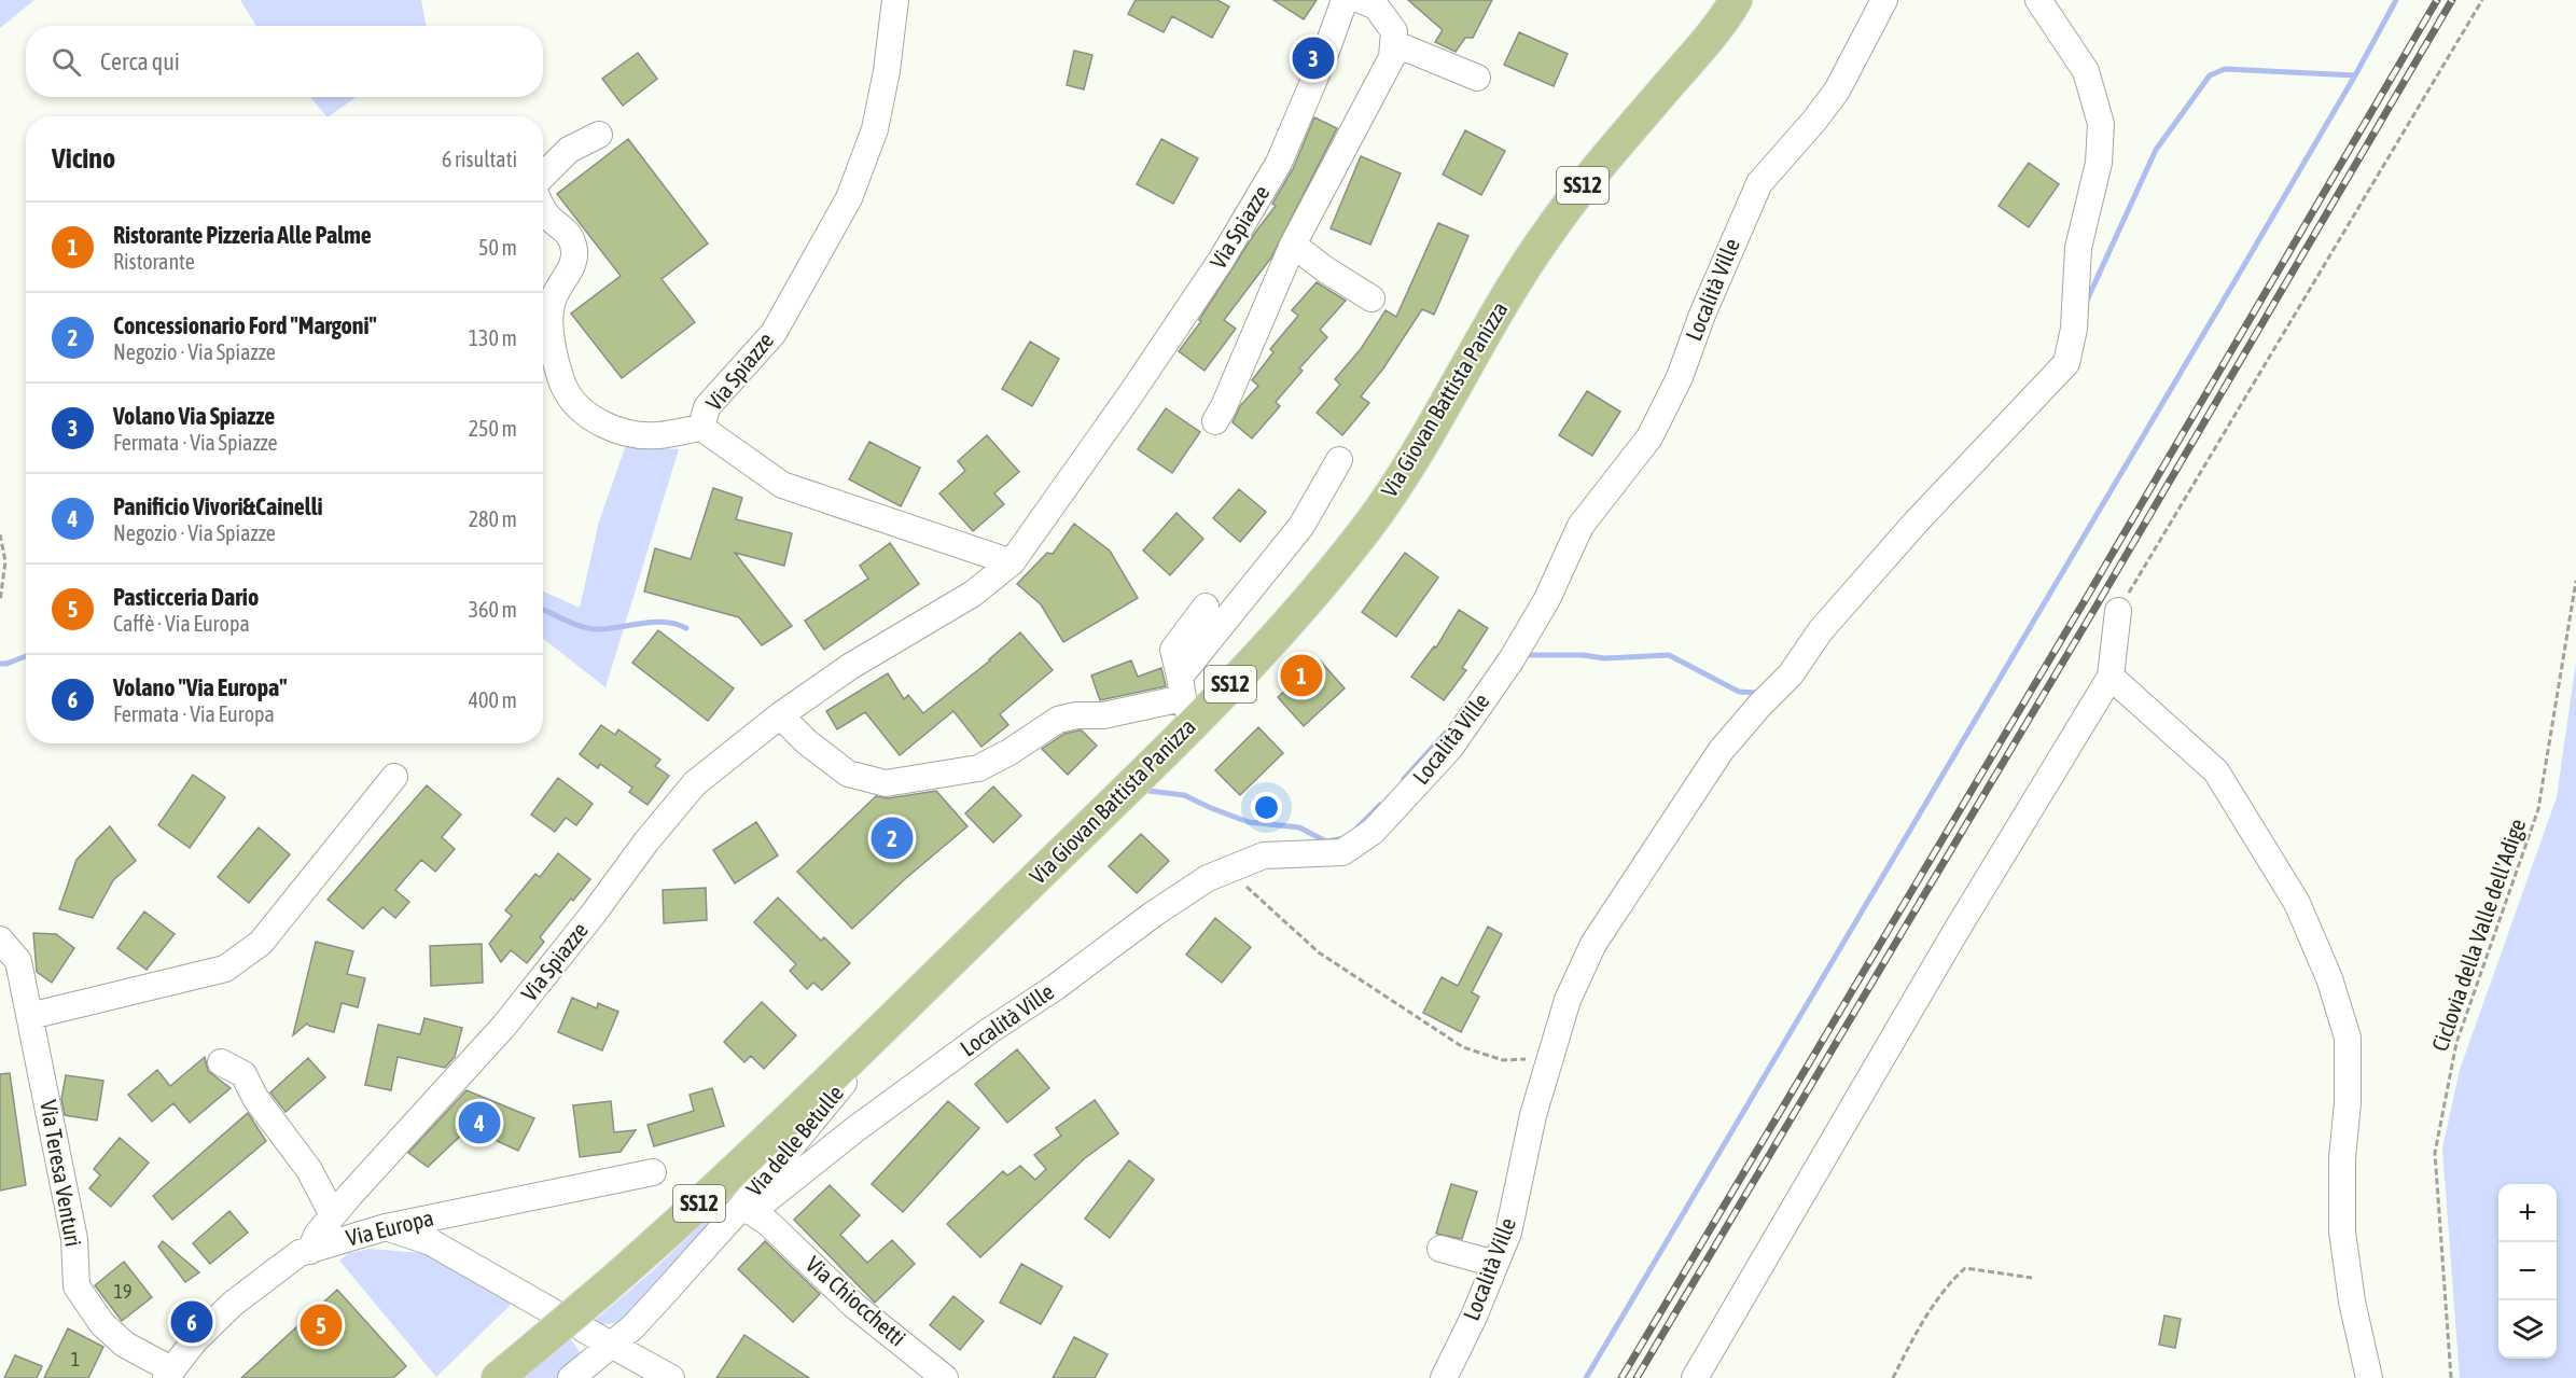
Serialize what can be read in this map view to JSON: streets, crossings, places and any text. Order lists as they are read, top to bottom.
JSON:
{
  "streets": {
    "main road": ["SS12", "Via Giovan Battista Panizza"],
    "street": [
      "Via Spiazze",
      "Località Ville",
      "Via delle Betulle",
      "Via Teresa Venturi",
      "Via Europa",
      "Via Chiocchetti"
    ],
    "path": ["Ciclovia della Valle dell'Adige"]
  },
  "crossings": [
    ["Via Spiazze", "Via Europa"],
    ["Località Ville", "Via delle Betulle"],
    ["Località Ville", "Via Chiocchetti"],
    ["Via Giovan Battista Panizza", "Via delle Betulle"],
    ["Via delle Betulle", "Via Chiocchetti"],
    ["Via Teresa Venturi", "Via Europa"]
  ],
  "house_numbers": ["19", "1"],
  "page": {
    "search": "Cerca qui",
    "pins": [
      "3",
      "1",
      "2",
      "4",
      "6",
      "5"
    ],
    "heading": ["Vicino", "6 risultati"],
    "list": [
      {
        "mark": "1",
        "name": "Ristorante Pizzeria Alle Palme",
        "note": "Ristorante",
        "value": "50 m"
      },
      {
        "mark": "2",
        "name": "Concessionario Ford \"Margoni\"",
        "note": "Negozio · Via Spiazze",
        "value": "130 m"
      },
      {
        "mark": "3",
        "name": "Volano Via Spiazze",
        "note": "Fermata · Via Spiazze",
        "value": "250 m"
      },
      {
        "mark": "4",
        "name": "Panificio Vivori&Cainelli",
        "note": "Negozio · Via Spiazze",
        "value": "280 m"
      },
      {
        "mark": "5",
        "name": "Pasticceria Dario",
        "note": "Caffè · Via Europa",
        "value": "360 m"
      },
      {
        "mark": "6",
        "name": "Volano \"Via Europa\"",
        "note": "Fermata · Via Europa",
        "value": "400 m"
      }
    ],
    "map_buttons": ["+", "−"]
  }
}
